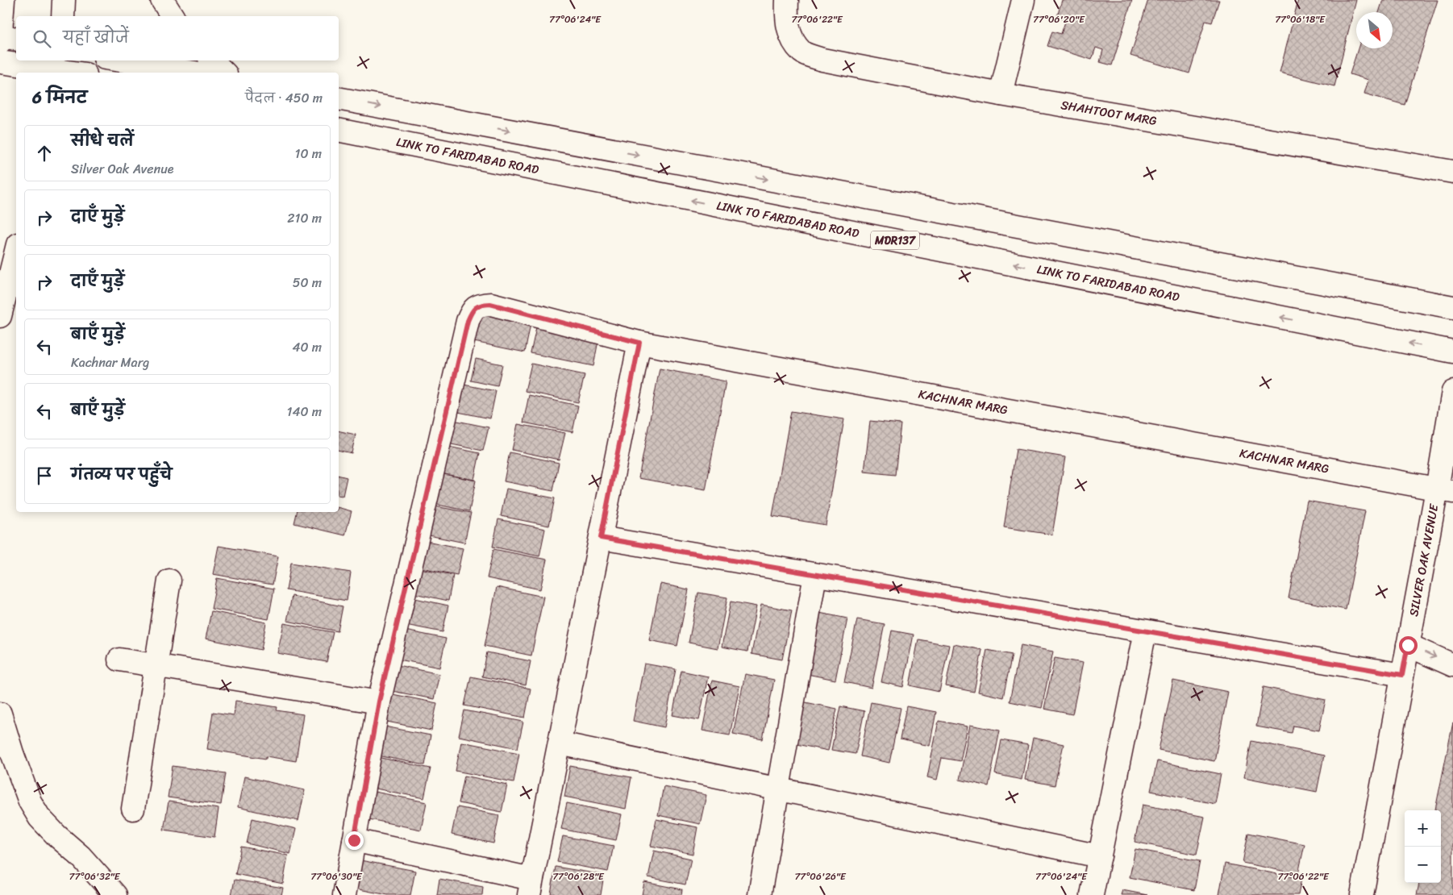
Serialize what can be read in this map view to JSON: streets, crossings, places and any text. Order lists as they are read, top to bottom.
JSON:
{
  "streets": {
    "street": [
      "SHAHTOOT MARG",
      "LINK TO FARIDABAD ROAD",
      "MDR137",
      "KACHNAR MARG",
      "SILVER OAK AVENUE"
    ]
  },
  "crossings": [
    ["KACHNAR MARG", "SILVER OAK AVENUE"]
  ],
  "north": "bottom right",
  "page": {
    "search": "यहाँ खोजें",
    "heading": ["6 मिनट", "पैदल · 450 m"],
    "list": [
      ["सीधे चलें", "Silver Oak Avenue", "10 m"],
      ["दाएँ मुड़ें", "210 m"],
      ["दाएँ मुड़ें", "50 m"],
      ["बाएँ मुड़ें", "Kachnar Marg", "40 m"],
      ["बाएँ मुड़ें", "140 m"],
      "गंतव्य पर पहुँचे"
    ],
    "map_buttons": ["+", "−"]
  },
  "coordinates": [
    "77°06'24\"E",
    "77°06'22\"E",
    "77°06'20\"E",
    "77°06'18\"E",
    "77°06'32\"E",
    "77°06'30\"E",
    "77°06'28\"E",
    "77°06'26\"E"
  ]
}
